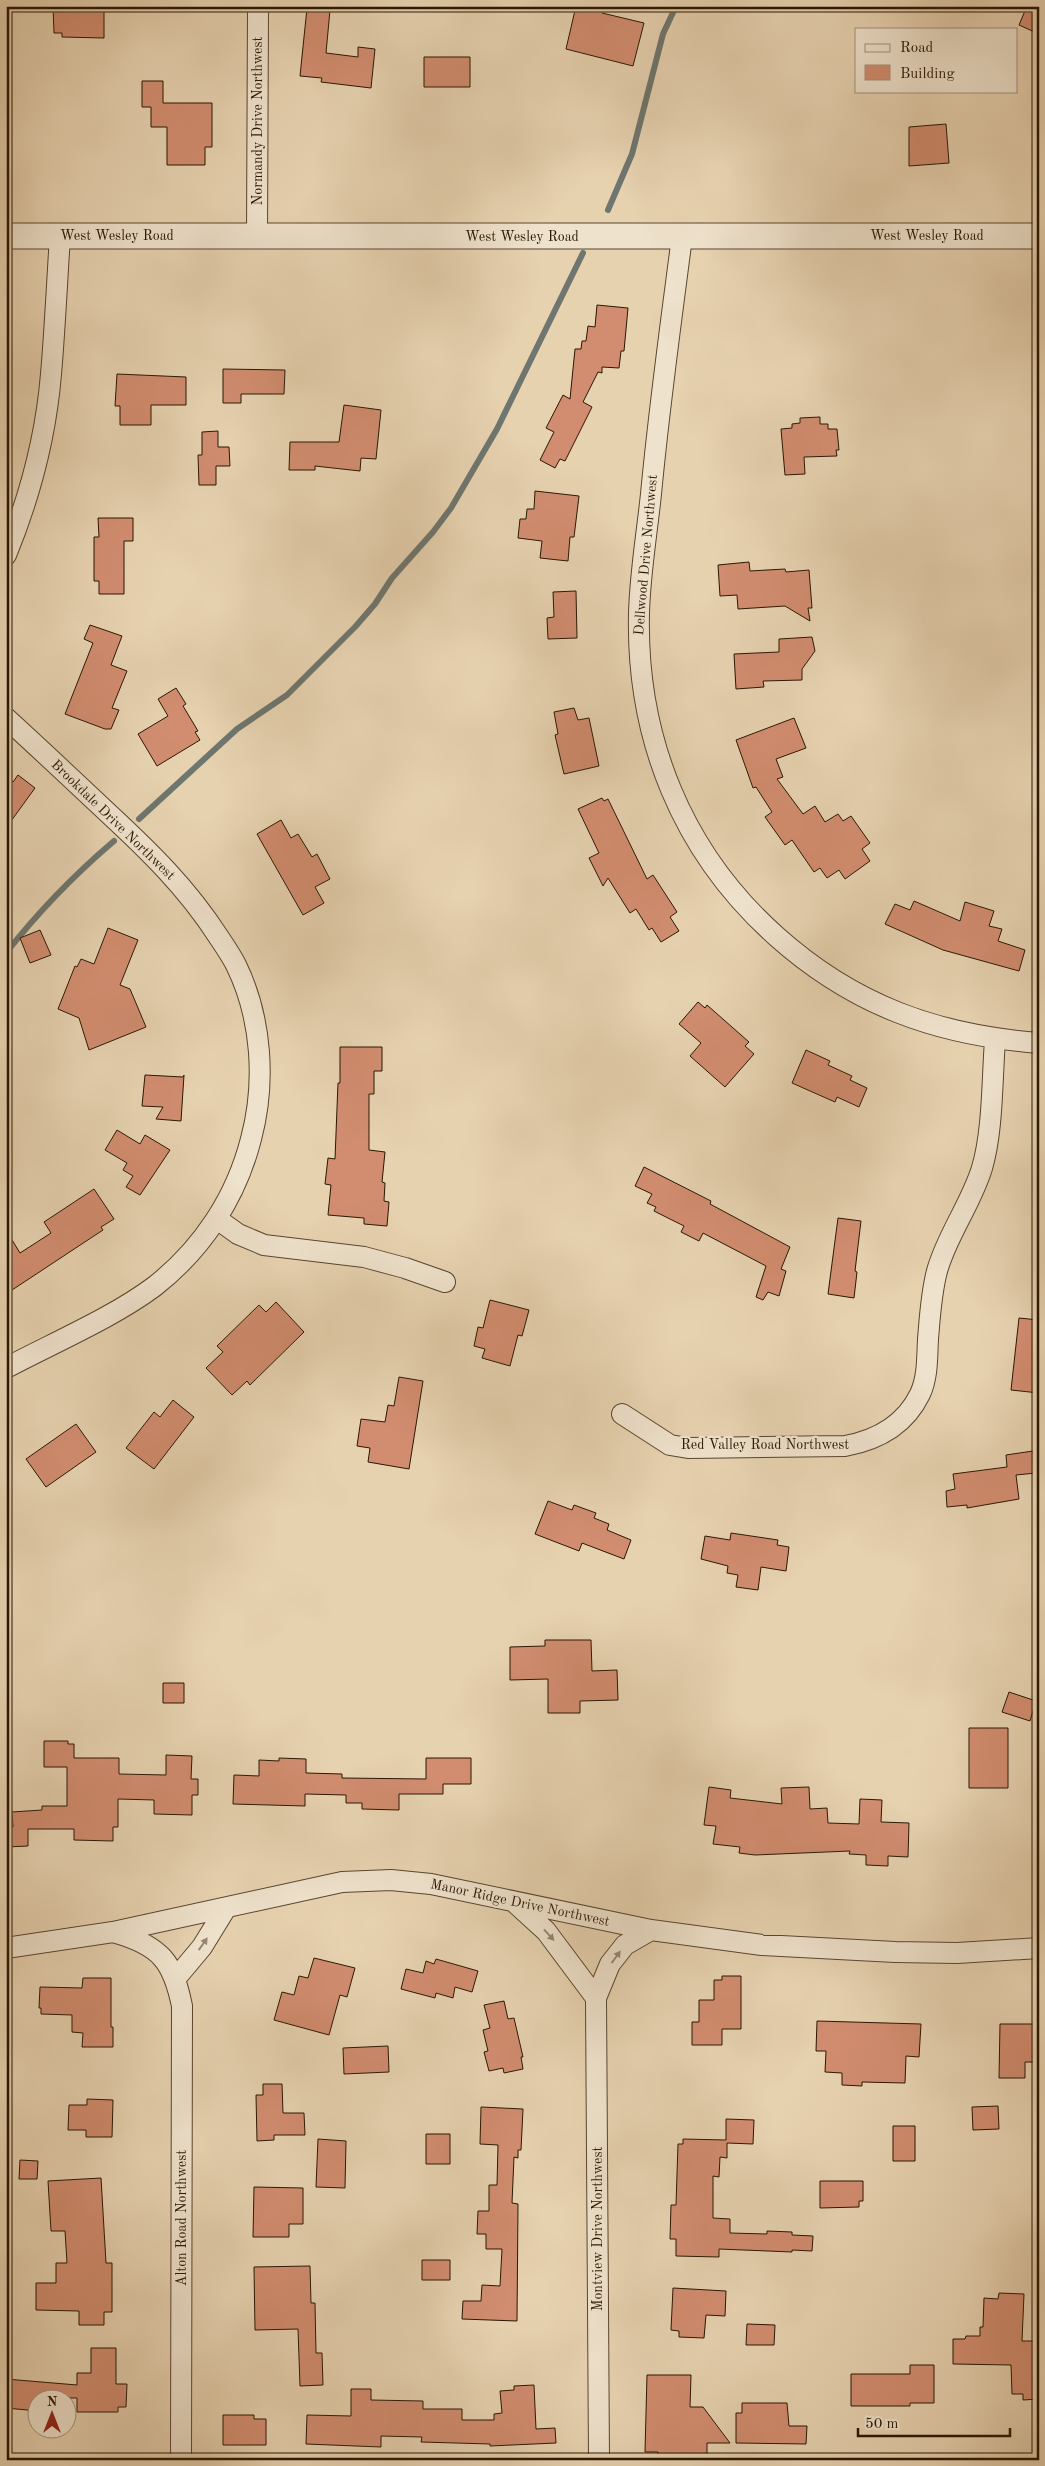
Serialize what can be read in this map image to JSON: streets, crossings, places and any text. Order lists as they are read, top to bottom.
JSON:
{
  "streets": {
    "street": [
      "Normandy Drive Northwest",
      "West Wesley Road",
      "Dellwood Drive Northwest",
      "Brookdale Drive Northwest",
      "Red Valley Road Northwest",
      "Manor Ridge Drive Northwest",
      "Alton Road Northwest",
      "Montview Drive Northwest"
    ]
  },
  "crossings": [
    ["Normandy Drive Northwest", "West Wesley Road"],
    ["West Wesley Road", "Dellwood Drive Northwest"],
    ["Dellwood Drive Northwest", "Red Valley Road Northwest"],
    ["Manor Ridge Drive Northwest", "Alton Road Northwest"],
    ["Manor Ridge Drive Northwest", "Montview Drive Northwest"]
  ],
  "legend": ["Road", "Building"],
  "scale_bar": "50 m",
  "north": "top"
}
